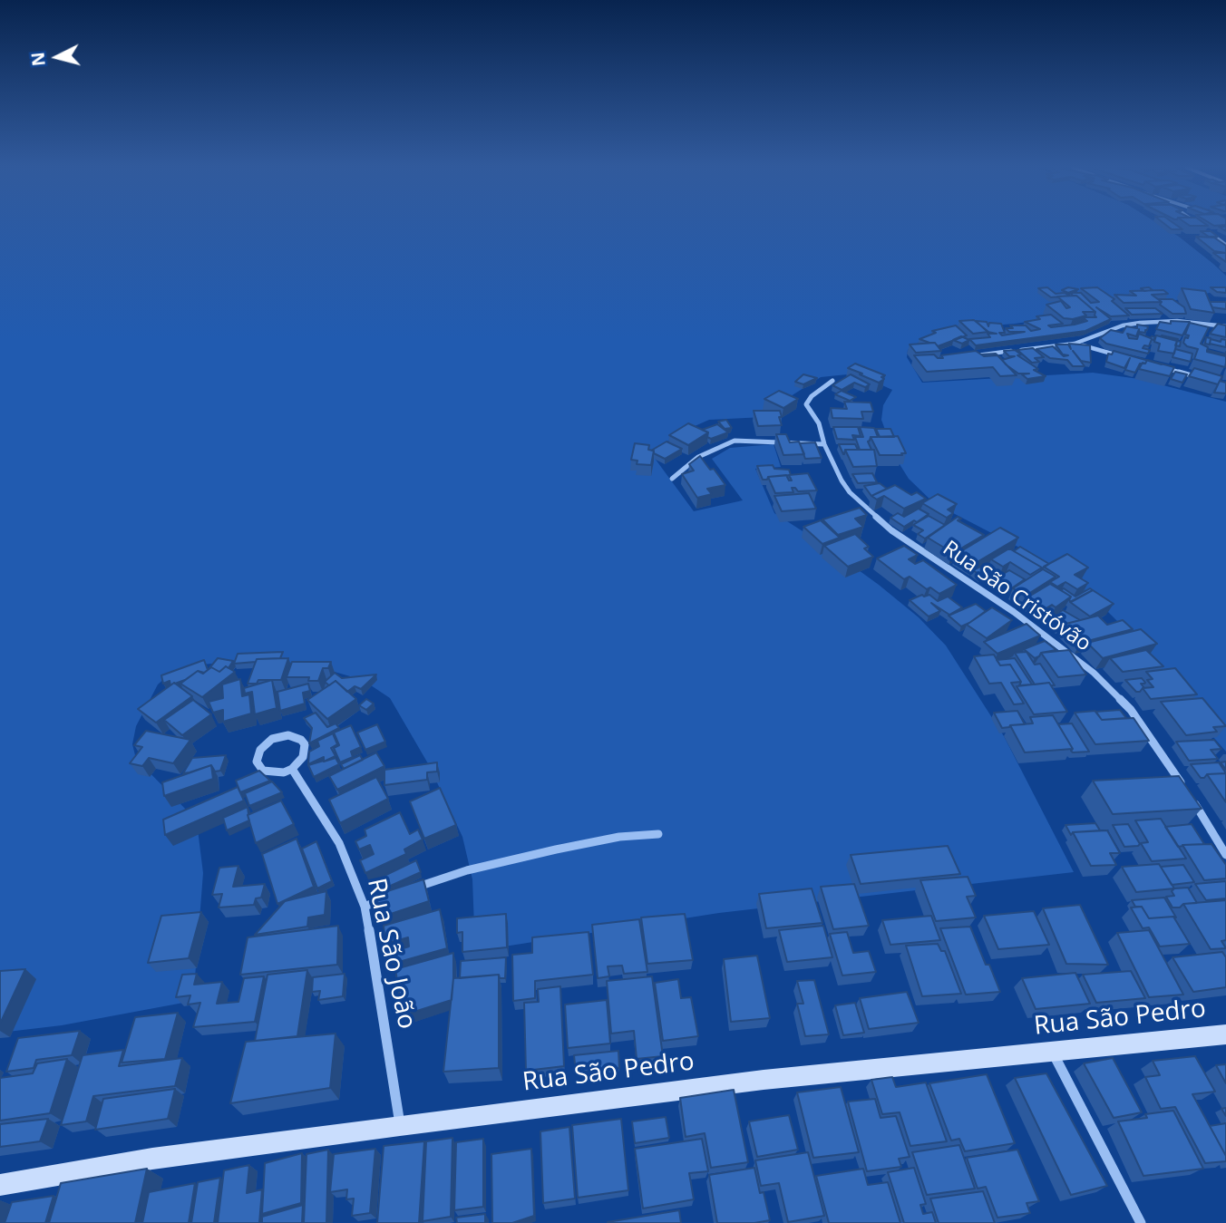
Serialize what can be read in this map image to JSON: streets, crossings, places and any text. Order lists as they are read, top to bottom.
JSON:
{
  "streets": {
    "street": ["Rua São Cristóvão", "Rua São João", "Rua São Pedro"]
  },
  "crossings": [
    ["Rua São João", "Rua São Pedro"]
  ],
  "north": "left"
}
